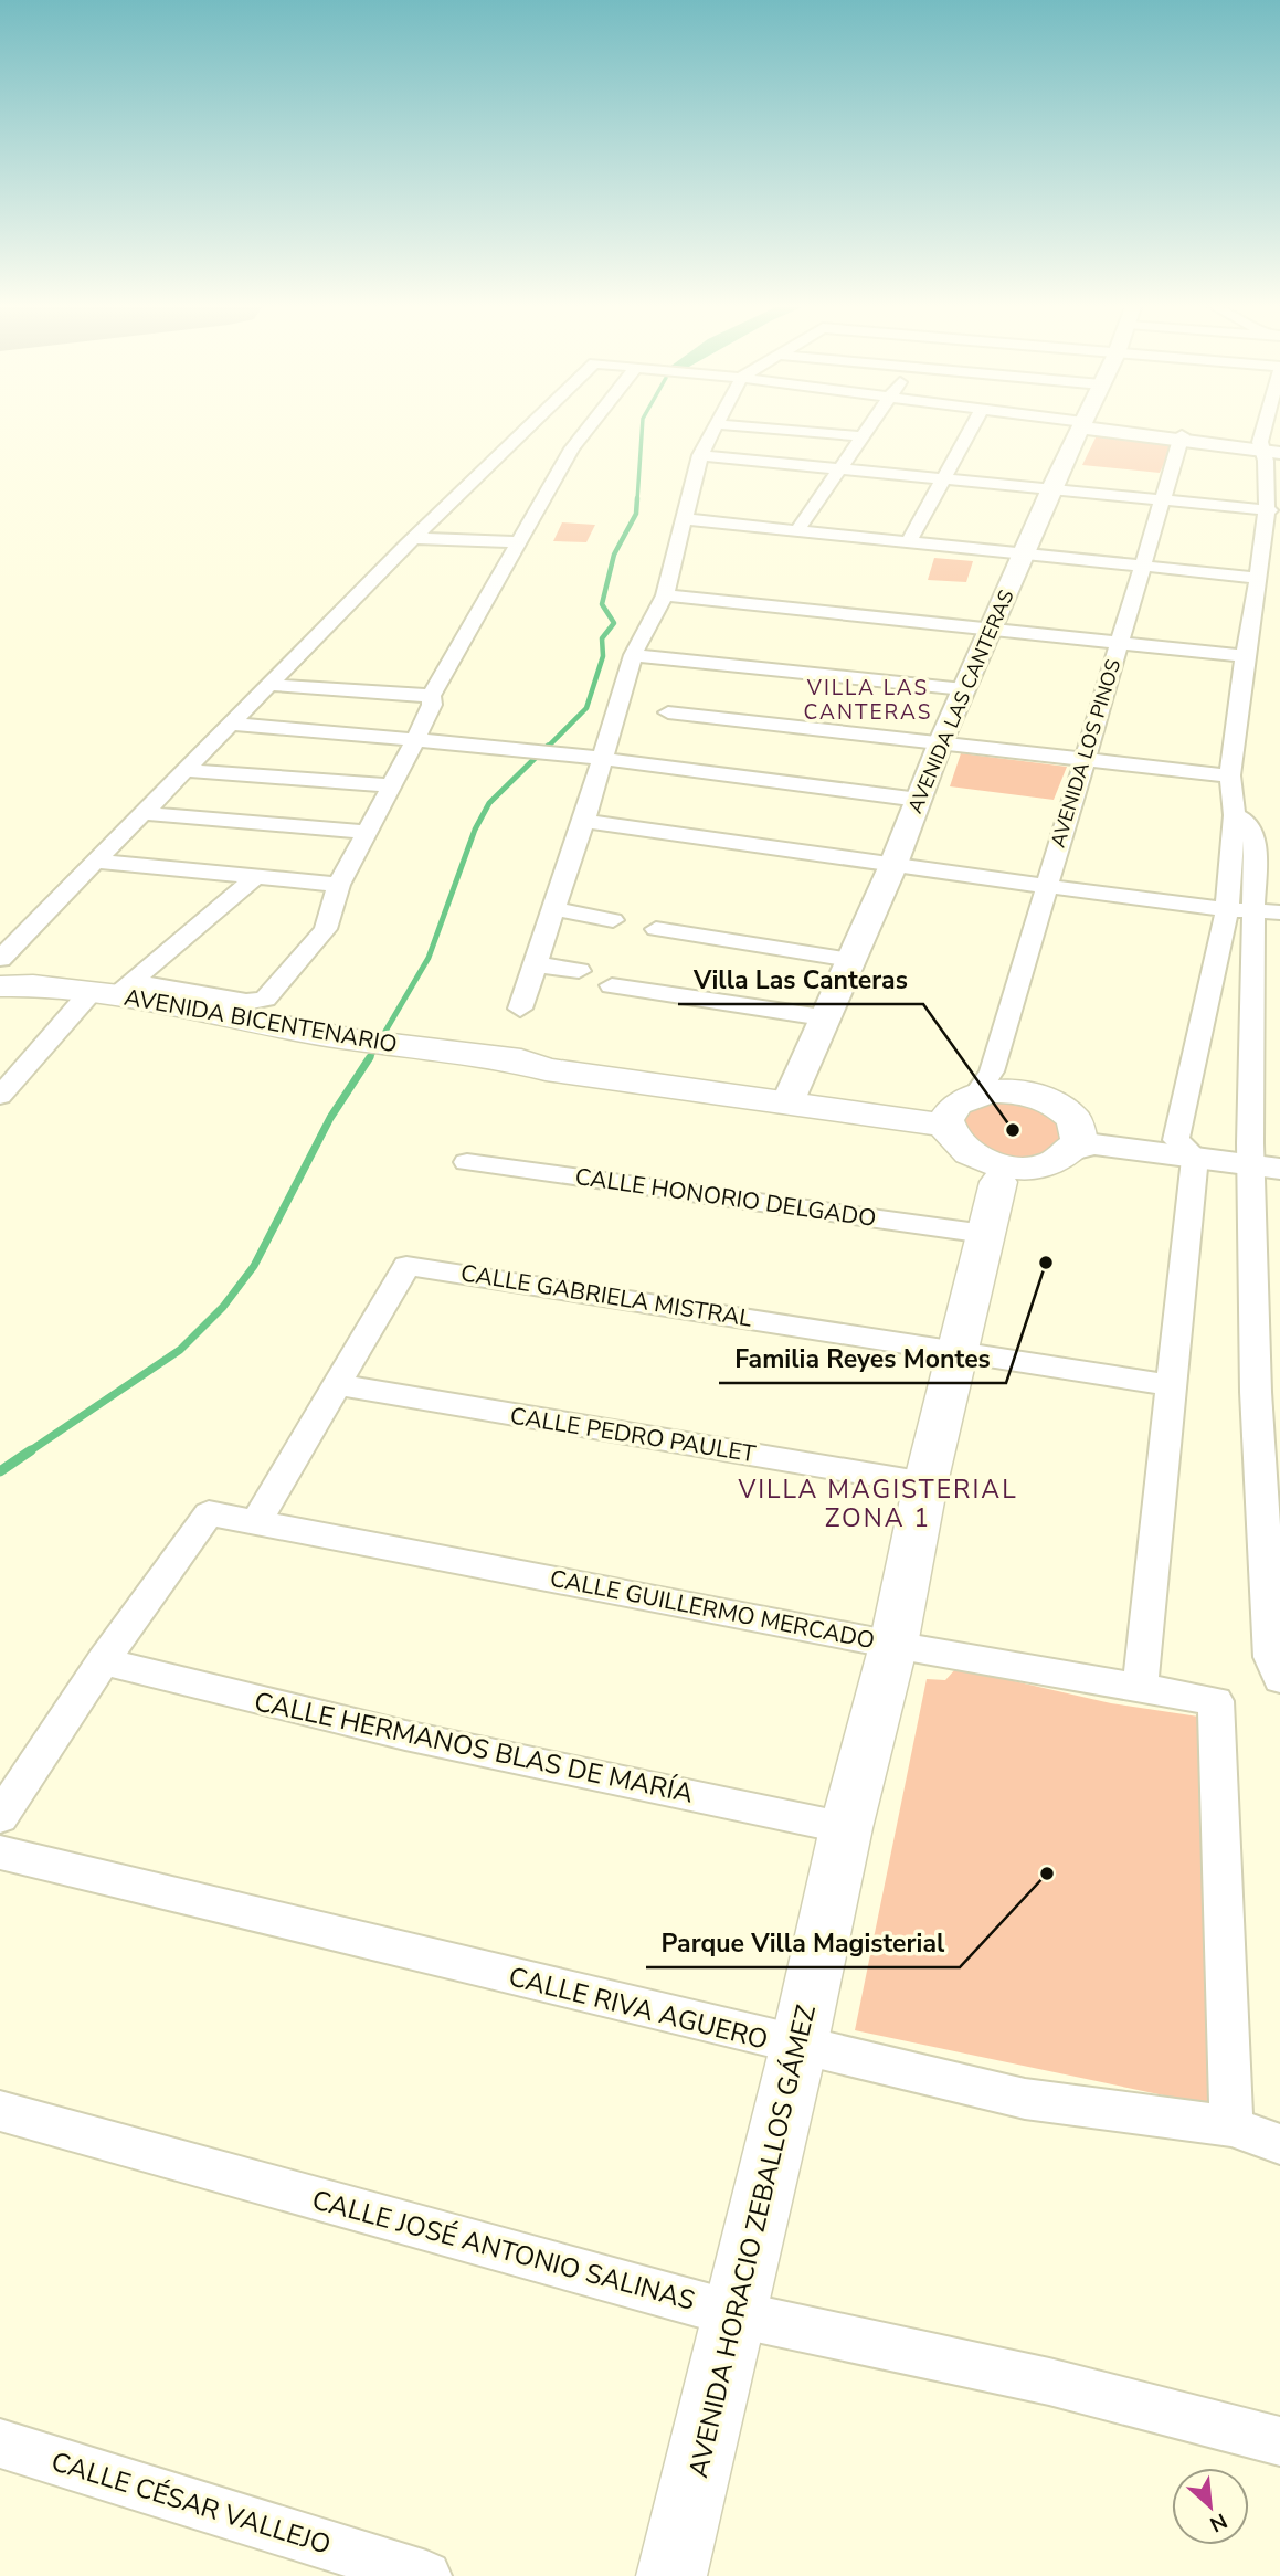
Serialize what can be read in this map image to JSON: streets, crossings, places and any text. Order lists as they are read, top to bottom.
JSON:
{
  "streets": {
    "main road": ["AVENIDA BICENTENARIO", "AVENIDA HORACIO ZEBALLOS GÁMEZ"],
    "street": [
      "AVENIDA LAS CANTERAS",
      "AVENIDA LOS PINOS",
      "CALLE HONORIO DELGADO",
      "CALLE GABRIELA MISTRAL",
      "CALLE PEDRO PAULET",
      "CALLE GUILLERMO MERCADO",
      "CALLE HERMANOS BLAS DE MARÍA",
      "CALLE RIVA AGUERO",
      "CALLE JOSÉ ANTONIO SALINAS",
      "CALLE CÉSAR VALLEJO"
    ]
  },
  "crossings": [
    ["AVENIDA LAS CANTERAS", "AVENIDA BICENTENARIO"],
    ["AVENIDA LOS PINOS", "AVENIDA BICENTENARIO"],
    ["CALLE HONORIO DELGADO", "AVENIDA HORACIO ZEBALLOS GÁMEZ"],
    ["CALLE GABRIELA MISTRAL", "CALLE PEDRO PAULET"],
    ["CALLE GABRIELA MISTRAL", "AVENIDA HORACIO ZEBALLOS GÁMEZ"],
    ["CALLE PEDRO PAULET", "AVENIDA HORACIO ZEBALLOS GÁMEZ"],
    ["CALLE GUILLERMO MERCADO", "CALLE HERMANOS BLAS DE MARÍA"],
    ["CALLE GUILLERMO MERCADO", "CALLE RIVA AGUERO"],
    ["CALLE GUILLERMO MERCADO", "AVENIDA HORACIO ZEBALLOS GÁMEZ"],
    ["CALLE HERMANOS BLAS DE MARÍA", "AVENIDA HORACIO ZEBALLOS GÁMEZ"],
    ["CALLE RIVA AGUERO", "AVENIDA HORACIO ZEBALLOS GÁMEZ"],
    ["AVENIDA HORACIO ZEBALLOS GÁMEZ", "CALLE JOSÉ ANTONIO SALINAS"]
  ],
  "districts": ["VILLA LAS CANTERAS", "VILLA MAGISTERIAL ZONA 1"],
  "places": ["Villa Las Canteras", "Familia Reyes Montes", "Parque Villa Magisterial"],
  "north": "bottom right"
}
